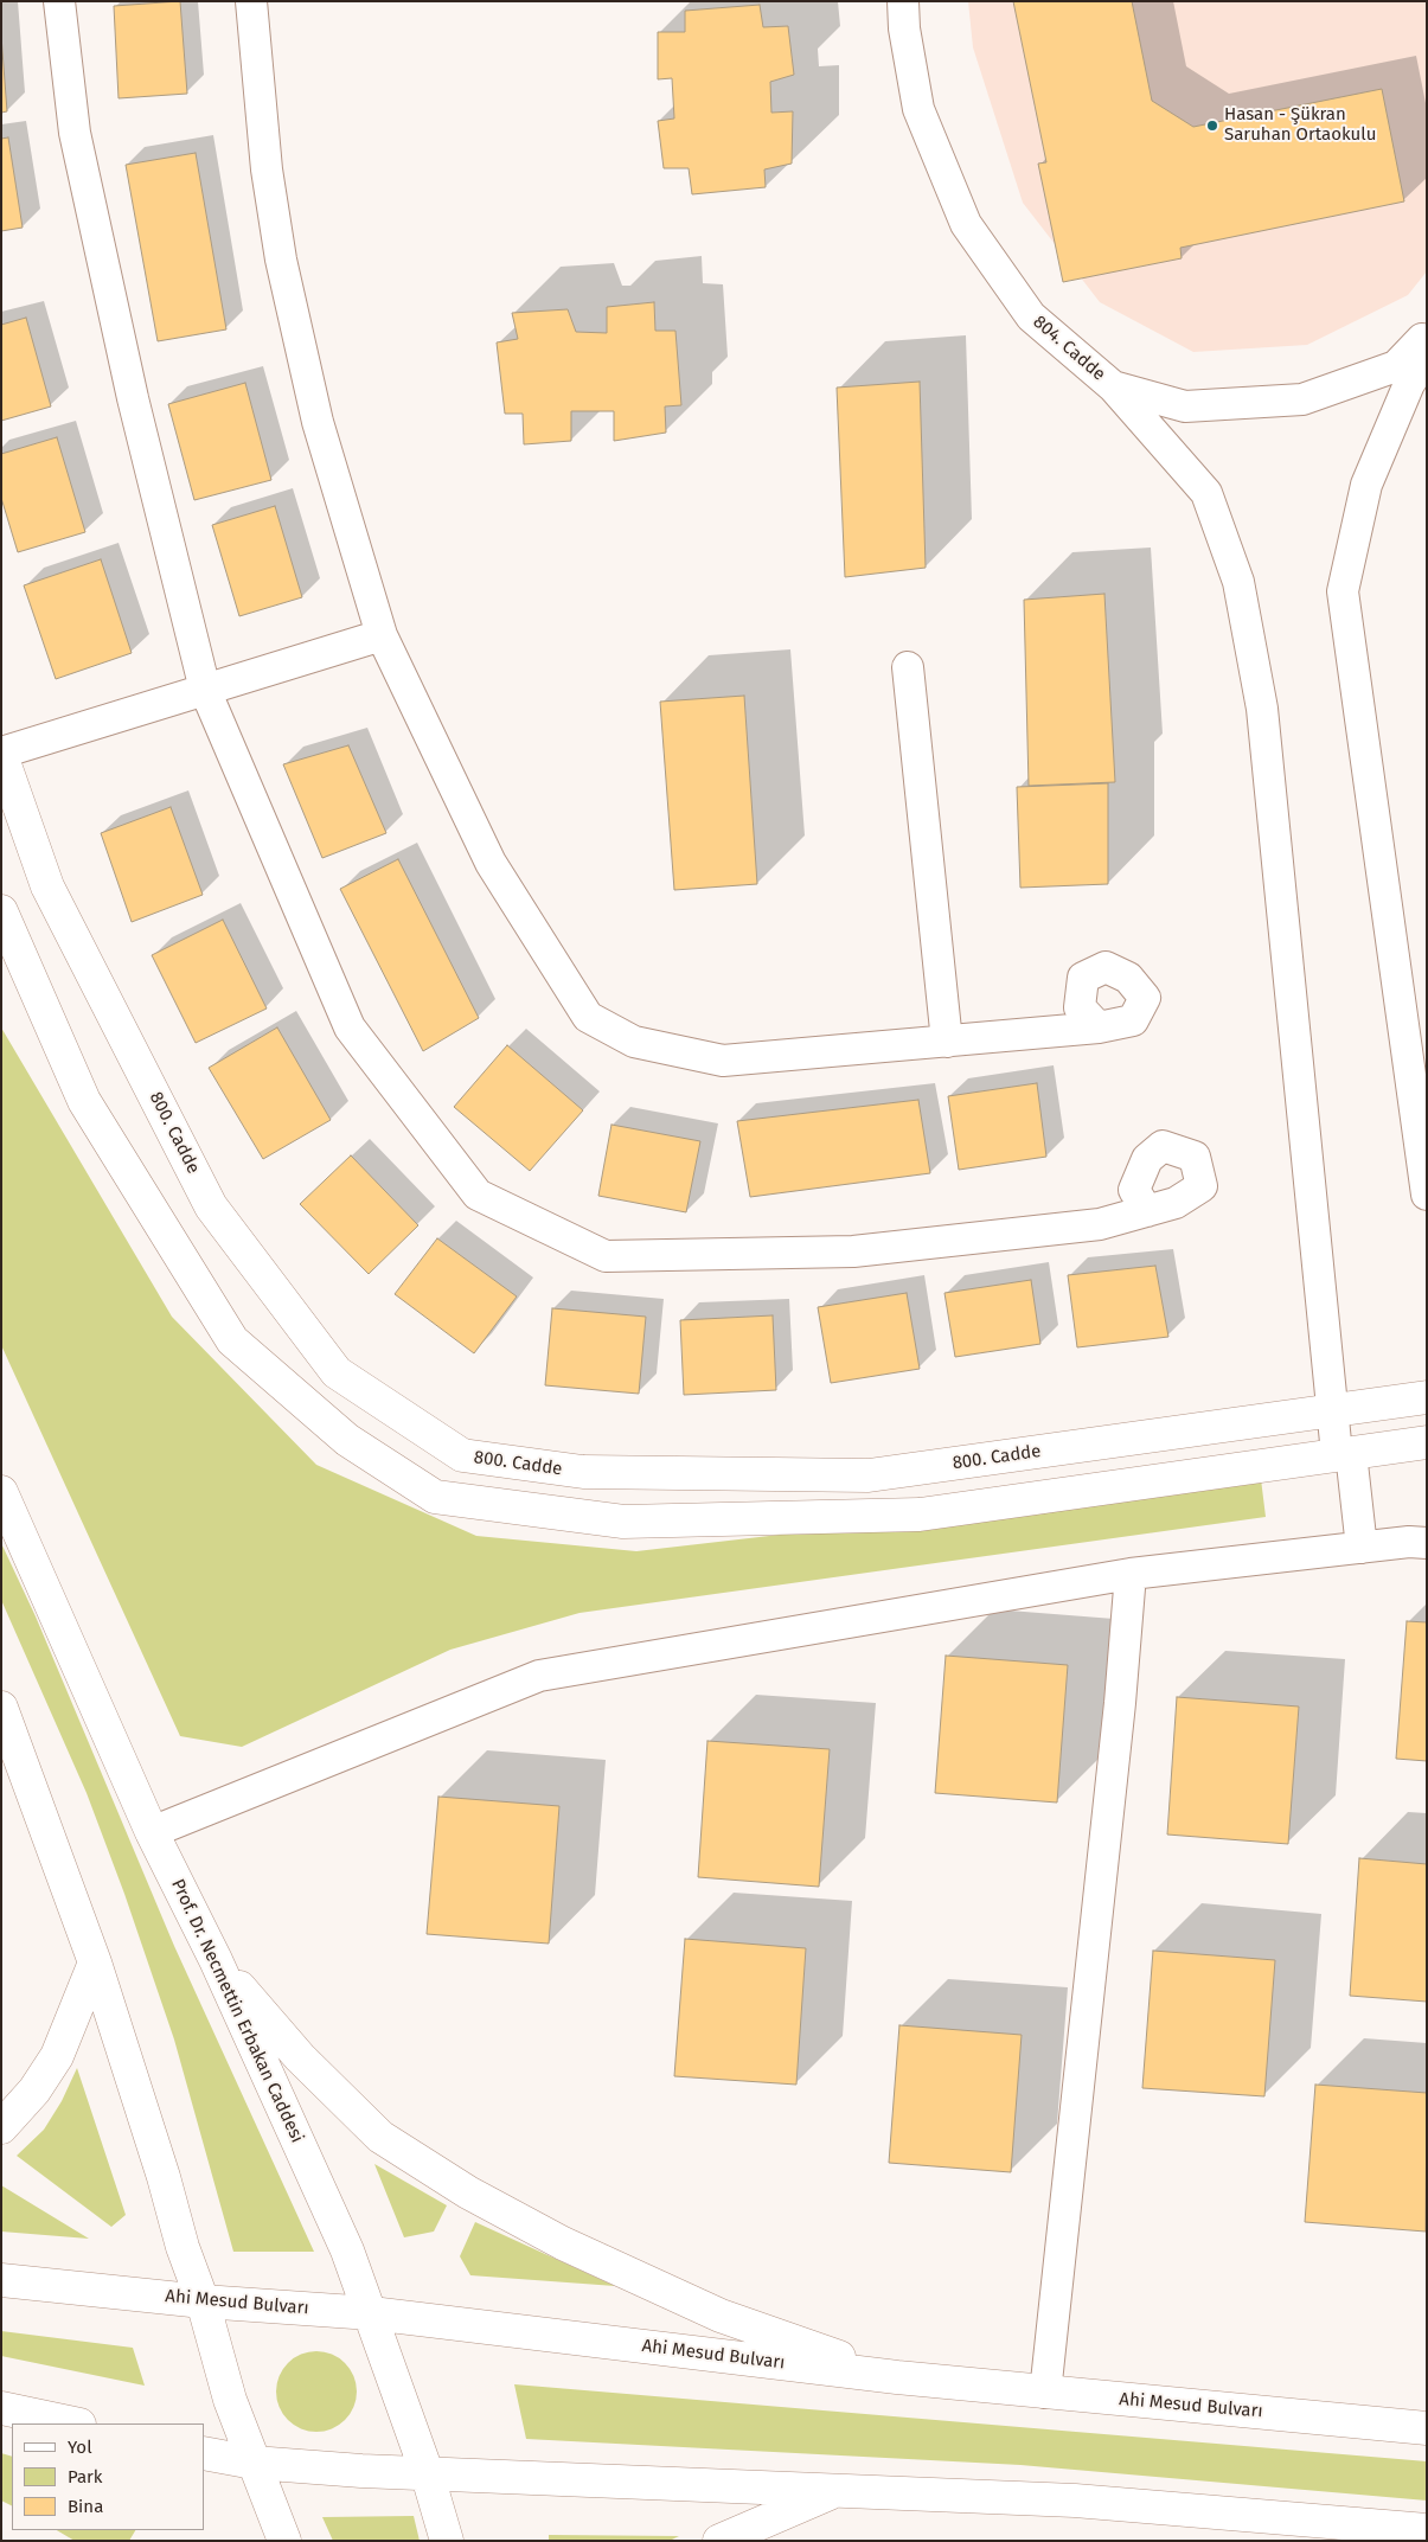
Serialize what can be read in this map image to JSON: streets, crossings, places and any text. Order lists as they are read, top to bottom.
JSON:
{
  "streets": {
    "main road": ["800. Cadde", "Prof. Dr. Necmettin Erbakan Caddesi", "Ahi Mesud Bulvarı"],
    "street": ["804. Cadde"]
  },
  "crossings": [
    ["Prof. Dr. Necmettin Erbakan Caddesi", "Ahi Mesud Bulvarı"]
  ],
  "places": ["Hasan - Şükran Saruhan Ortaokulu"],
  "legend": ["Yol", "Park", "Bina"]
}
